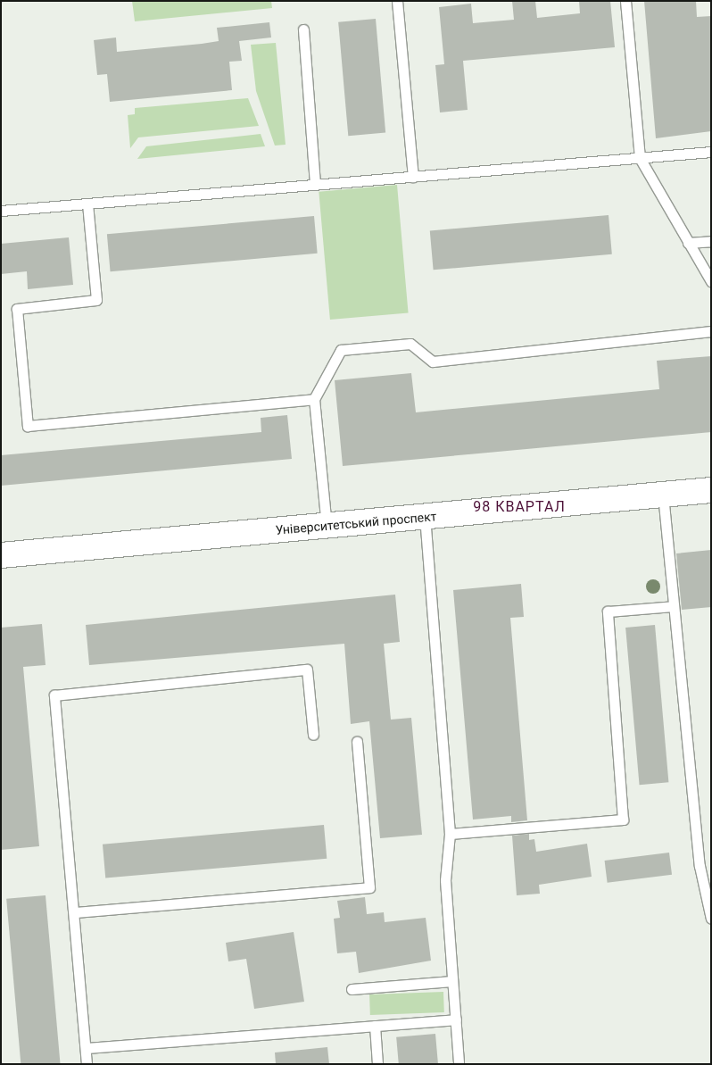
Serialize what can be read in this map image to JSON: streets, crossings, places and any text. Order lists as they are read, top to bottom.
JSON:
{
  "streets": {
    "main road": ["Університетський проспект"]
  },
  "districts": ["98 КВАРТАЛ"]
}
